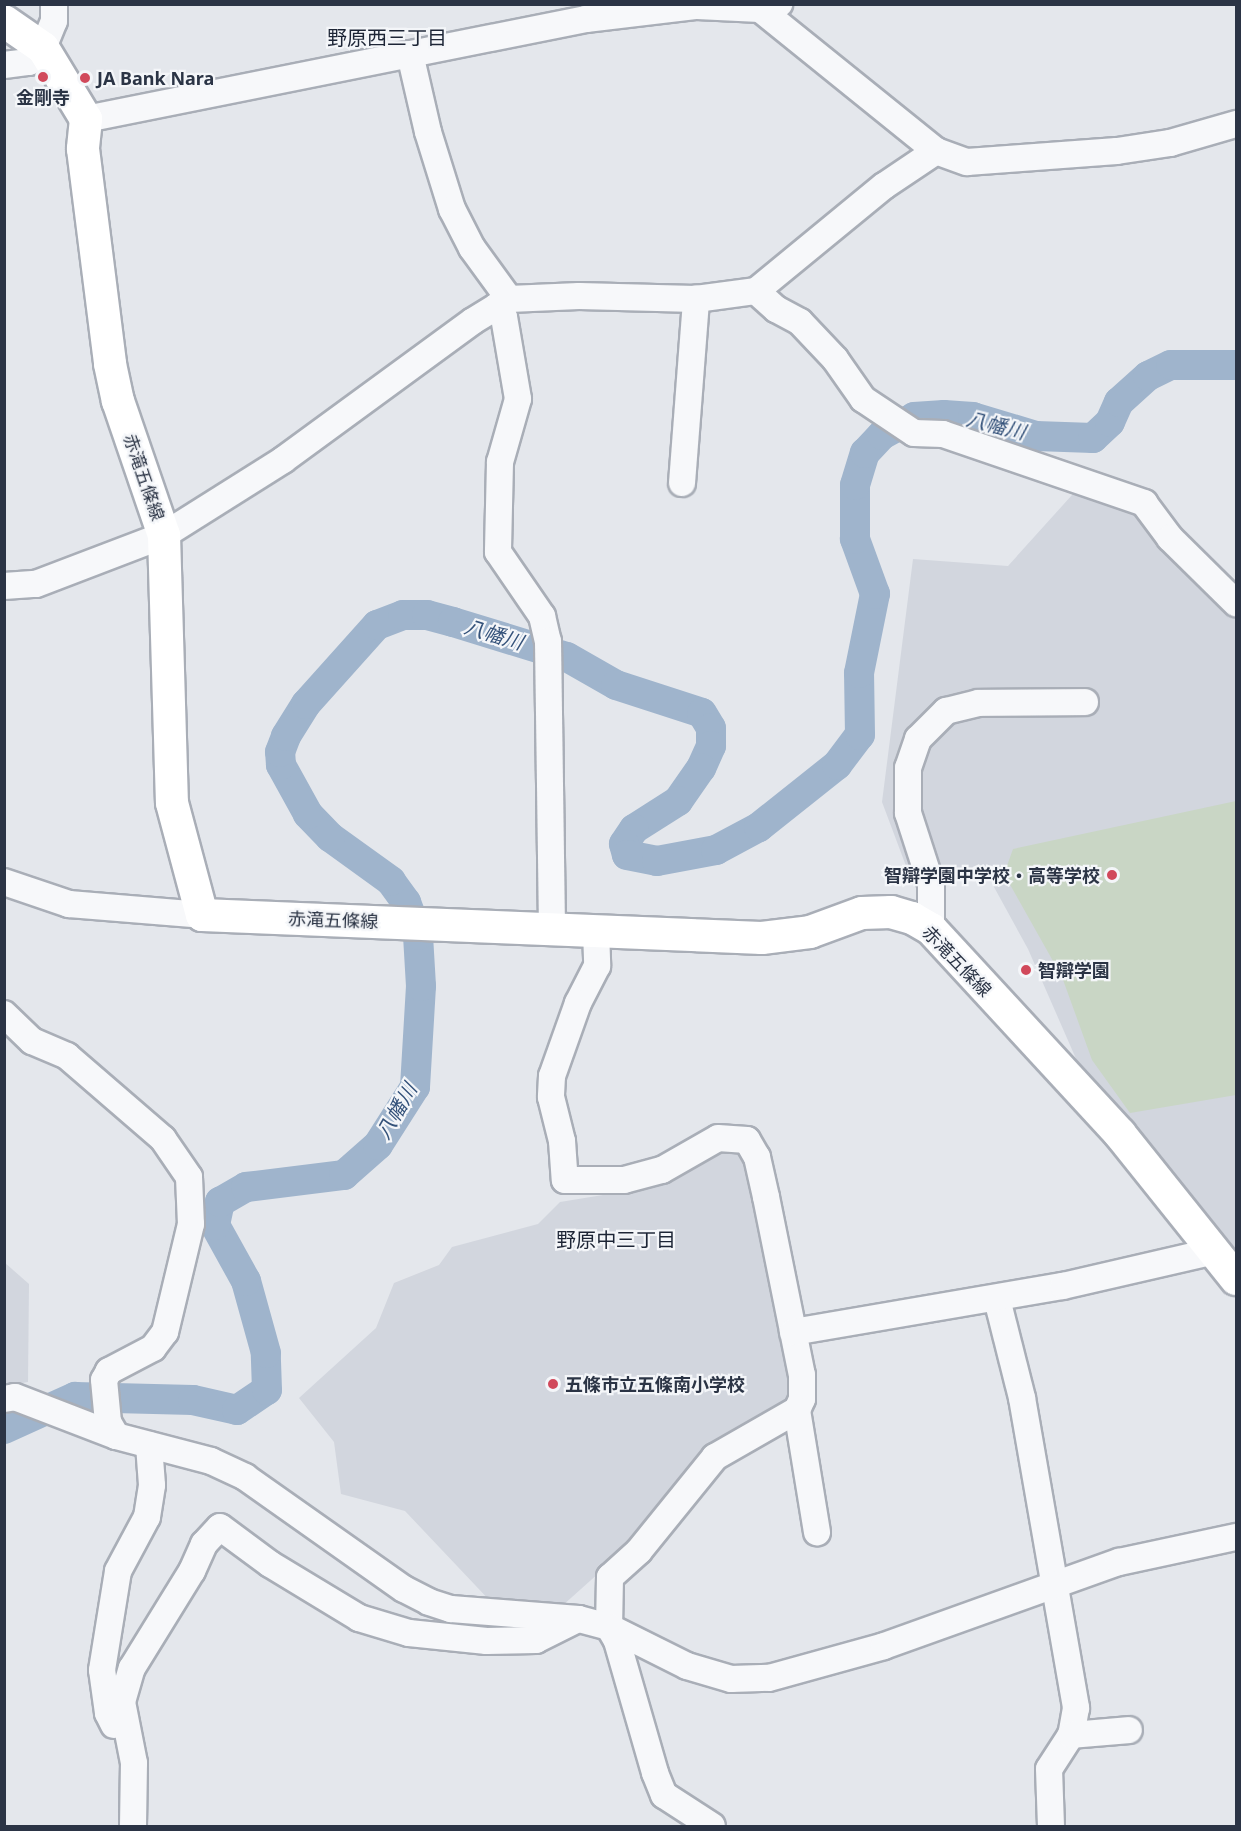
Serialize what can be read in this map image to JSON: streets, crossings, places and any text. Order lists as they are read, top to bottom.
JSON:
{
  "streets": {
    "main road": ["赤滝五條線"]
  },
  "districts": ["野原西三丁目", "野原中三丁目"],
  "water": ["八幡川"],
  "places": [
    "金剛寺",
    "JA Bank Nara",
    "智辯学園中学校・高等学校",
    "智辯学園",
    "五條市立五條南小学校"
  ]
}
